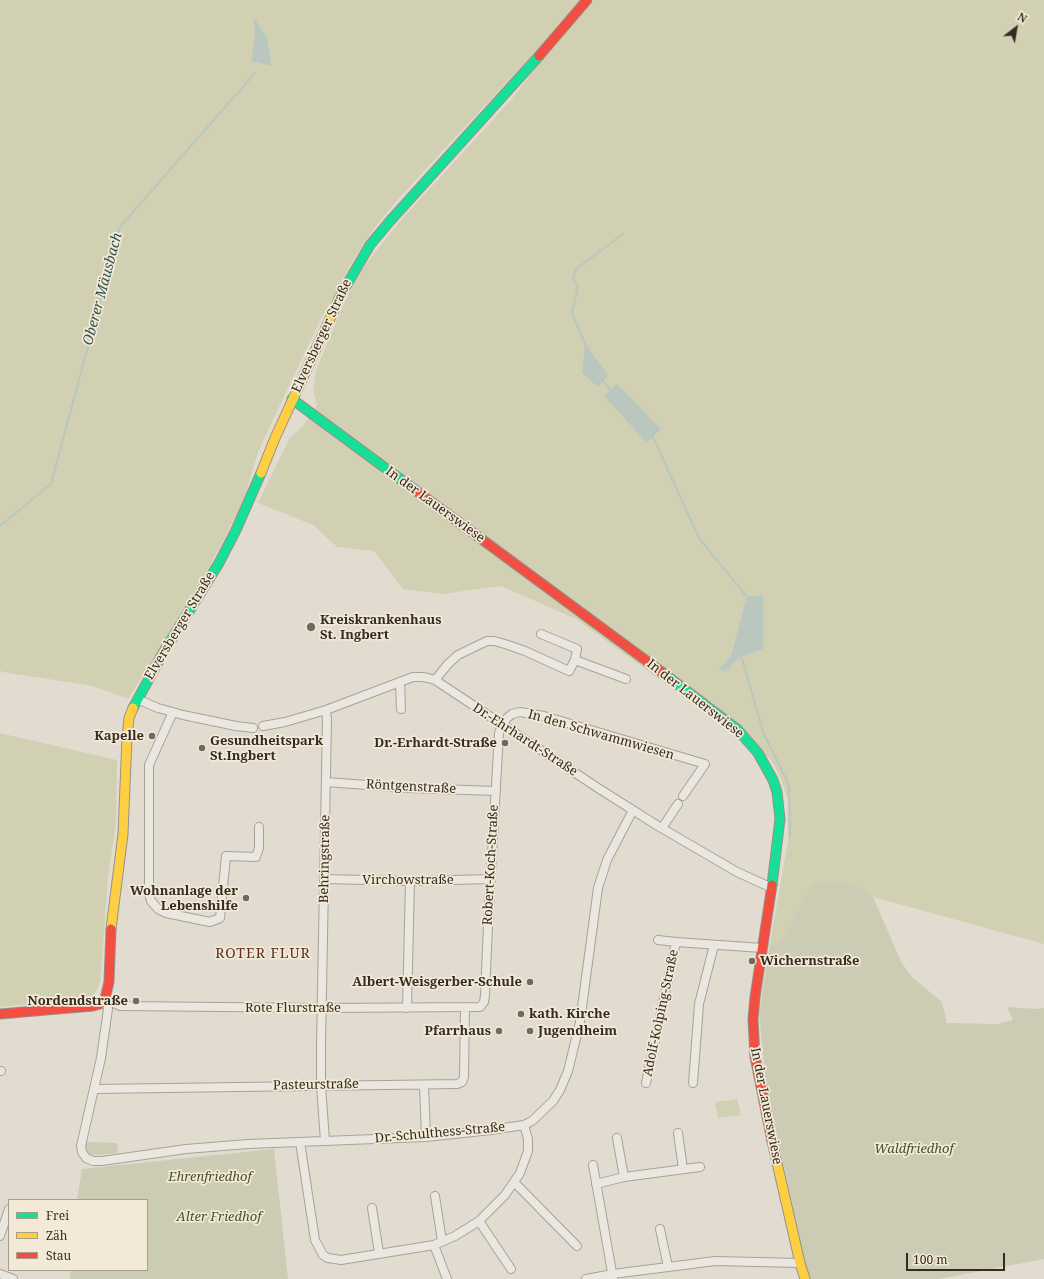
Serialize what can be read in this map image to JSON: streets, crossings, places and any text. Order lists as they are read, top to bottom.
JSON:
{
  "streets": {
    "main road": ["Elversberger Straße", "In der Lauerswiese"],
    "street": [
      "In den Schwammwiesen",
      "Dr.-Ehrhardt-Straße",
      "Röntgenstraße",
      "Behringstraße",
      "Robert-Koch-Straße",
      "Virchowstraße",
      "Rote Flurstraße",
      "Adolf-Kolping-Straße",
      "Pasteurstraße",
      "Dr.-Schulthess-Straße"
    ]
  },
  "crossings": [
    ["Elversberger Straße", "In der Lauerswiese"],
    ["Elversberger Straße", "Rote Flurstraße"],
    ["In der Lauerswiese", "Dr.-Ehrhardt-Straße"],
    ["In den Schwammwiesen", "Dr.-Ehrhardt-Straße"],
    ["In den Schwammwiesen", "Robert-Koch-Straße"],
    ["Dr.-Ehrhardt-Straße", "Behringstraße"],
    ["Dr.-Ehrhardt-Straße", "Robert-Koch-Straße"],
    ["Dr.-Ehrhardt-Straße", "Dr.-Schulthess-Straße"],
    ["Röntgenstraße", "Behringstraße"],
    ["Röntgenstraße", "Robert-Koch-Straße"],
    ["Behringstraße", "Virchowstraße"],
    ["Behringstraße", "Rote Flurstraße"],
    ["Behringstraße", "Pasteurstraße"],
    ["Behringstraße", "Dr.-Schulthess-Straße"],
    ["Robert-Koch-Straße", "Virchowstraße"],
    ["Robert-Koch-Straße", "Rote Flurstraße"],
    ["Rote Flurstraße", "Pasteurstraße"],
    ["Pasteurstraße", "Dr.-Schulthess-Straße"]
  ],
  "districts": ["ROTER FLUR"],
  "water": ["Oberer Mäusbach"],
  "parks": ["Waldfriedhof", "Ehrenfriedhof", "Alter Friedhof"],
  "places": [
    "Kreiskrankenhaus St. Ingbert",
    "Kapelle",
    "Dr.-Erhardt-Straße",
    "Gesundheitspark St.Ingbert",
    "Wohnanlage der Lebenshilfe",
    "Wichernstraße",
    "Albert-Weisgerber-Schule",
    "Nordendstraße",
    "kath. Kirche",
    "Pfarrhaus",
    "Jugendheim"
  ],
  "legend": ["Frei", "Zäh", "Stau"],
  "scale_bar": "100 m",
  "north": "top right"
}
